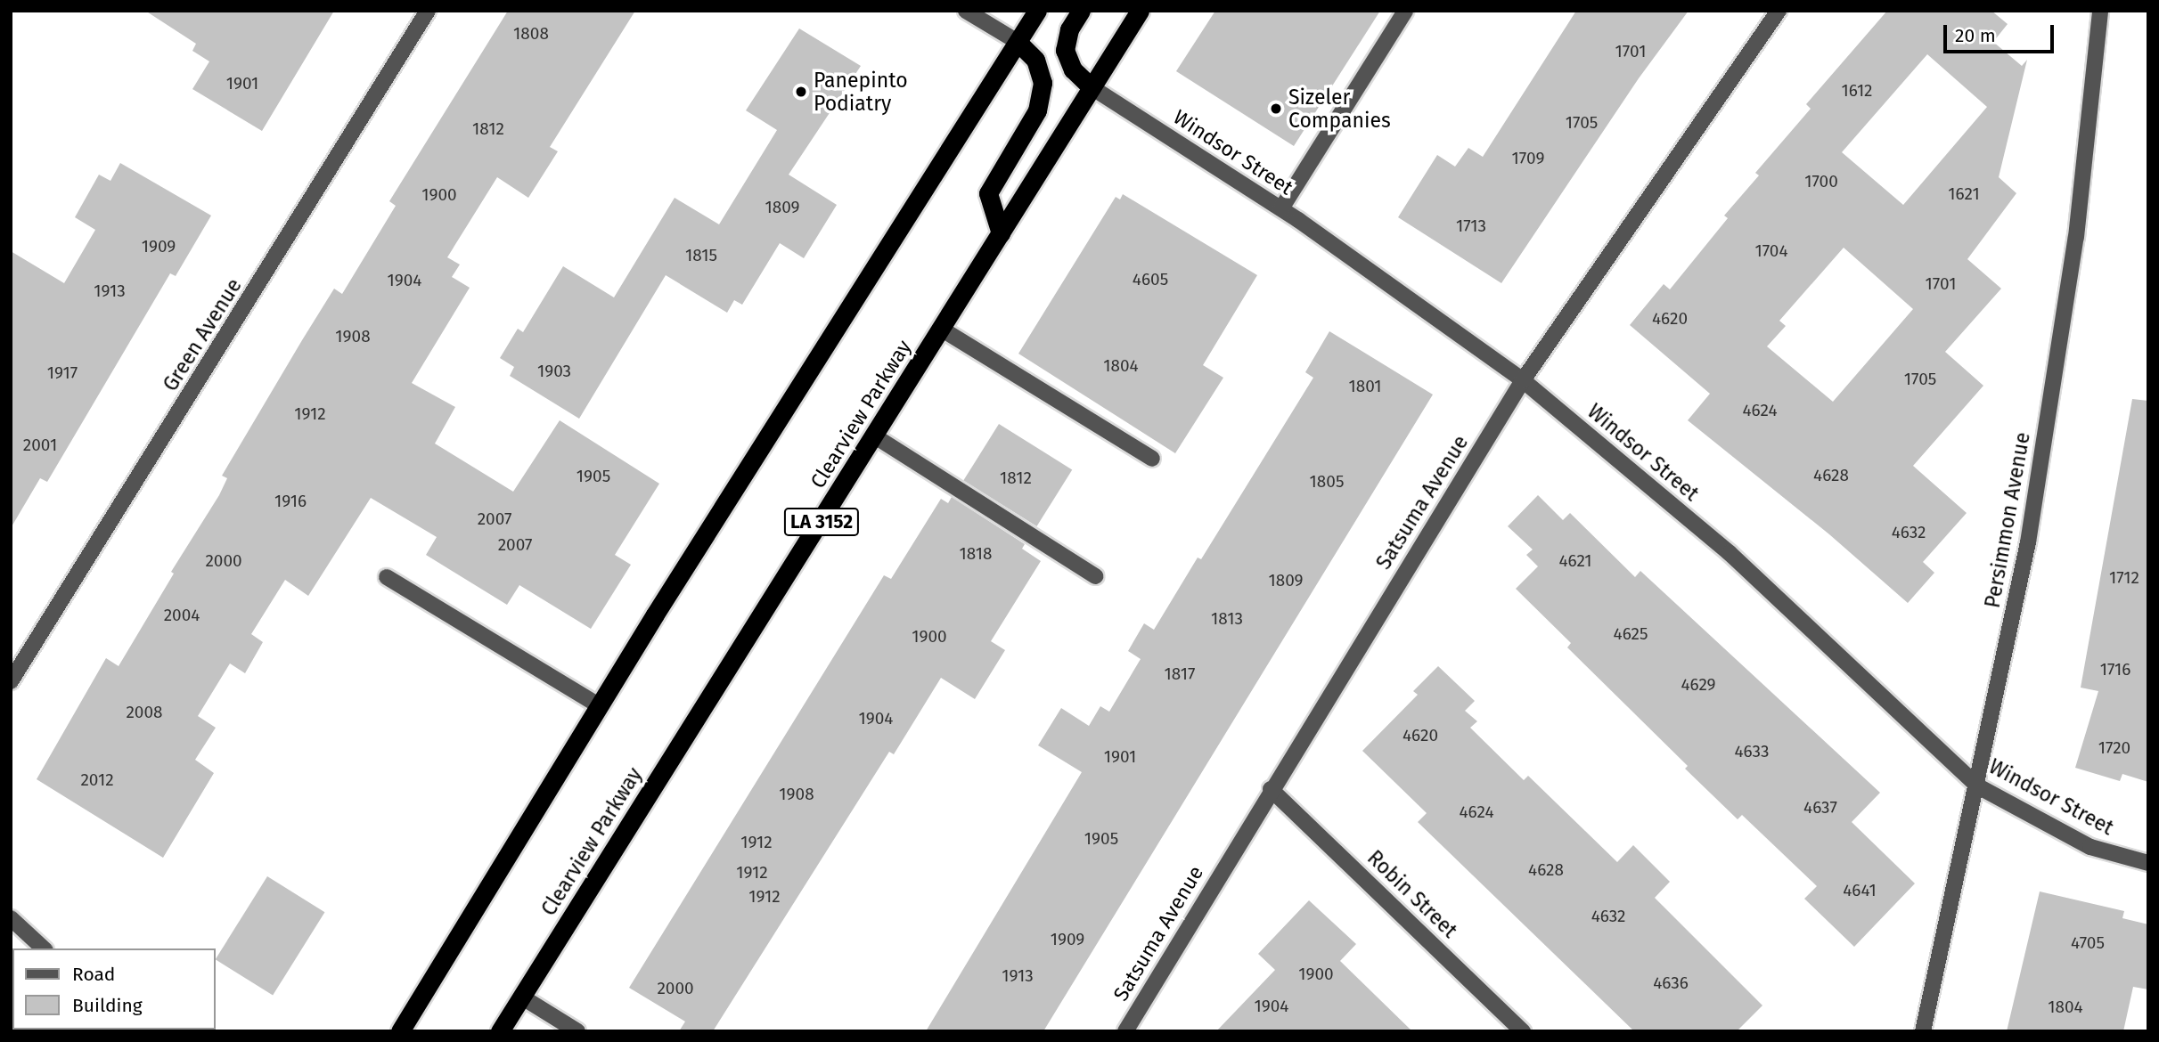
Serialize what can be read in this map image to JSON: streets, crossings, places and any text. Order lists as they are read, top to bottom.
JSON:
{
  "streets": {
    "highway": ["Clearview Parkway", "LA 3152"],
    "street": [
      "Windsor Street",
      "Green Avenue",
      "Satsuma Avenue",
      "Persimmon Avenue",
      "Robin Street"
    ]
  },
  "crossings": [
    ["Windsor Street", "Clearview Parkway"],
    ["Windsor Street", "Satsuma Avenue"],
    ["Windsor Street", "Persimmon Avenue"],
    ["Satsuma Avenue", "Robin Street"]
  ],
  "places": ["Panepinto Podiatry", "Sizeler Companies"],
  "house_numbers": [
    "1808",
    "1701",
    "1901",
    "1612",
    "1705",
    "1812",
    "1709",
    "1700",
    "1621",
    "1900",
    "1809",
    "1713",
    "1909",
    "1704",
    "1815",
    "4605",
    "1904",
    "1701",
    "1913",
    "4620",
    "1908",
    "1804",
    "1903",
    "1917",
    "1705",
    "1801",
    "4624",
    "1912",
    "2001",
    "4628",
    "1905",
    "1812",
    "1805",
    "1916",
    "2007",
    "4632",
    "2007",
    "1818",
    "2000",
    "4621",
    "1712",
    "1809",
    "2004",
    "1813",
    "4625",
    "1900",
    "1716",
    "1817",
    "4629",
    "2008",
    "1904",
    "4620",
    "1720",
    "4633",
    "1901",
    "2012",
    "1908",
    "4637",
    "4624",
    "1905",
    "1912",
    "4628",
    "1912",
    "4641",
    "1912",
    "4632",
    "1909",
    "4705",
    "1900",
    "1913",
    "4636",
    "2000",
    "1904",
    "1804"
  ],
  "legend": ["Road", "Building"],
  "scale_bar": "20 m"
}
